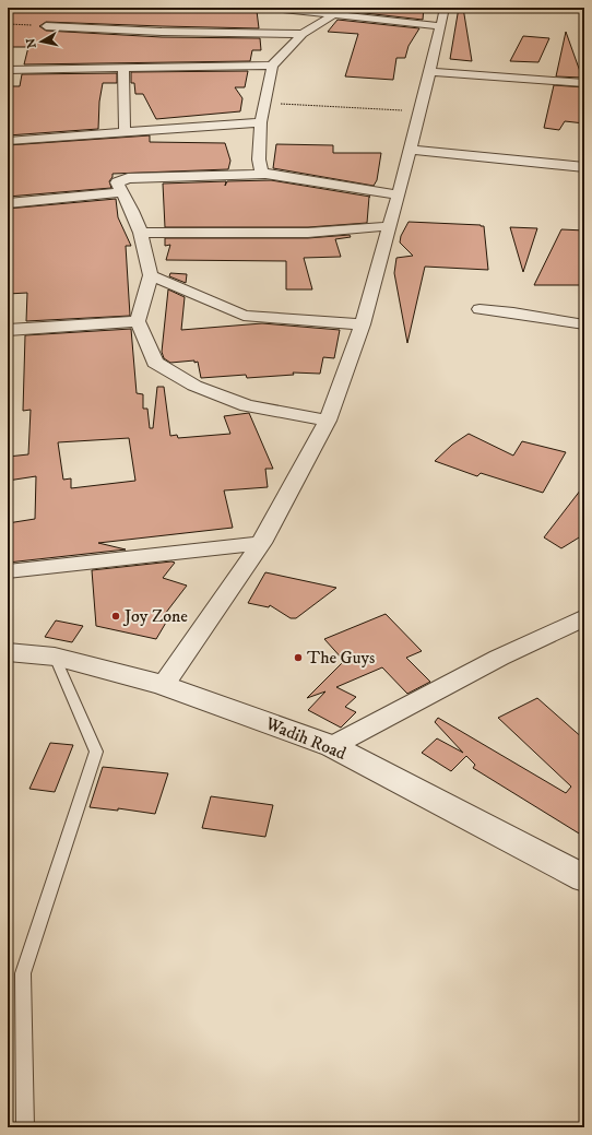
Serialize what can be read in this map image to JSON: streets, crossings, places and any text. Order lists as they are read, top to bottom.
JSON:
{
  "streets": {
    "street": ["Wadih Road"]
  },
  "places": ["Joy Zone", "The Guys"],
  "north": "left"
}
